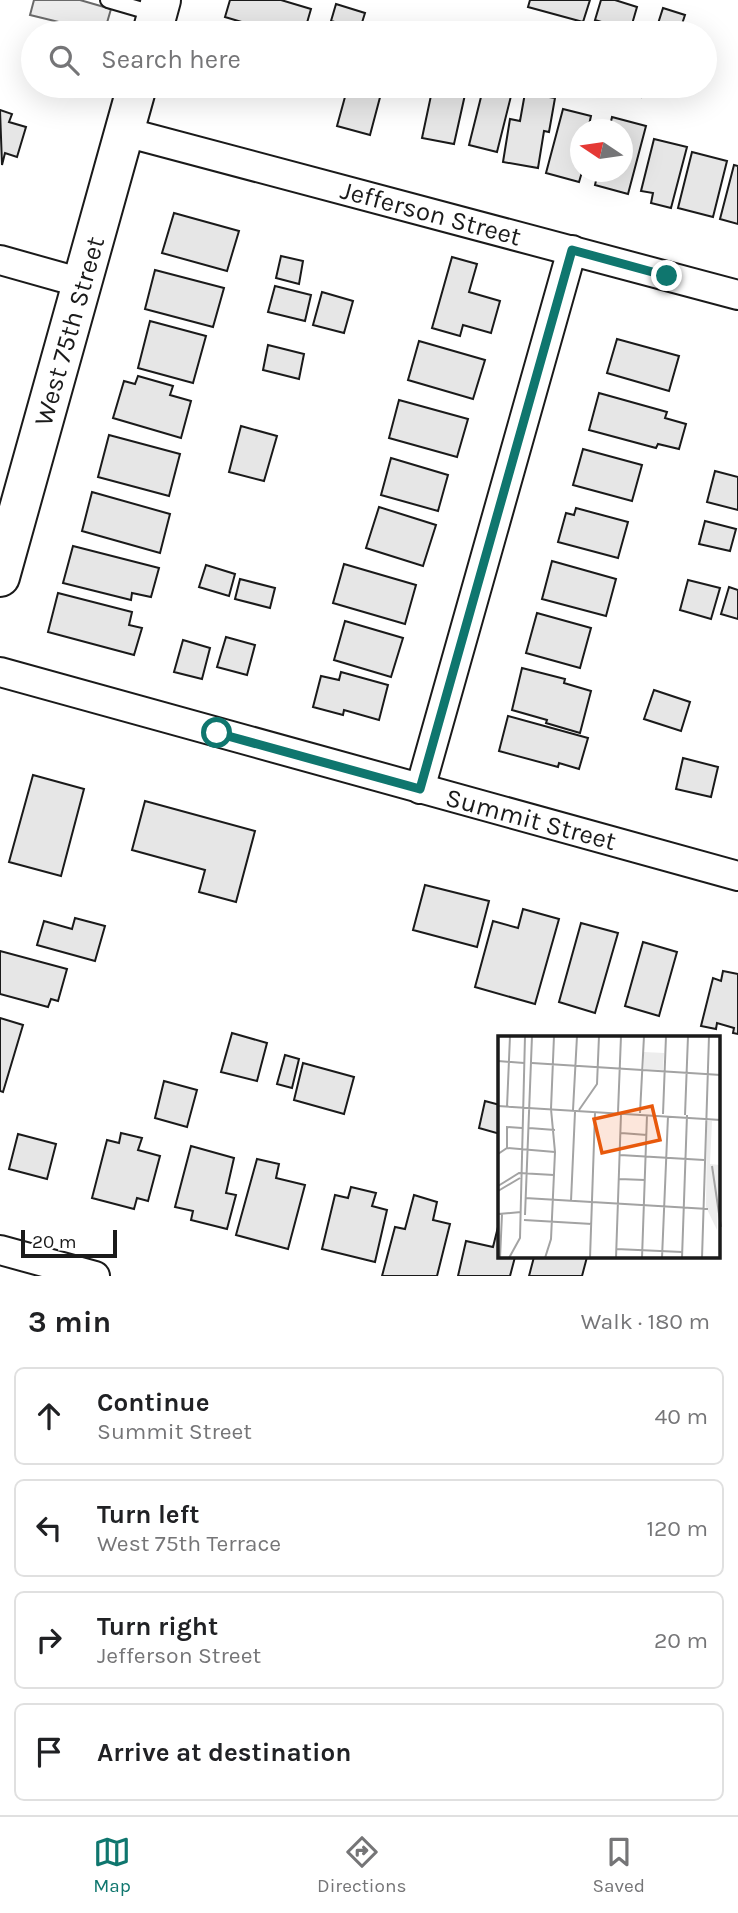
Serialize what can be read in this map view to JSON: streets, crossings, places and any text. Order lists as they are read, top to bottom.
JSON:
{
  "streets": {
    "main road": ["West 75th Street"],
    "street": ["Jefferson Street", "Summit Street"]
  },
  "crossings": [
    ["Jefferson Street", "West 75th Street"]
  ],
  "scale_bar": "20 m",
  "north": "left",
  "page": {
    "search": "Search here",
    "scale": "20 m",
    "heading": ["3 min", "Walk · 180 m"],
    "list": [
      ["Continue", "Summit Street", "40 m"],
      ["Turn left", "West 75th Terrace", "120 m"],
      ["Turn right", "Jefferson Street", "20 m"],
      "Arrive at destination"
    ],
    "nav": ["Map", "Directions", "Saved"]
  }
}
